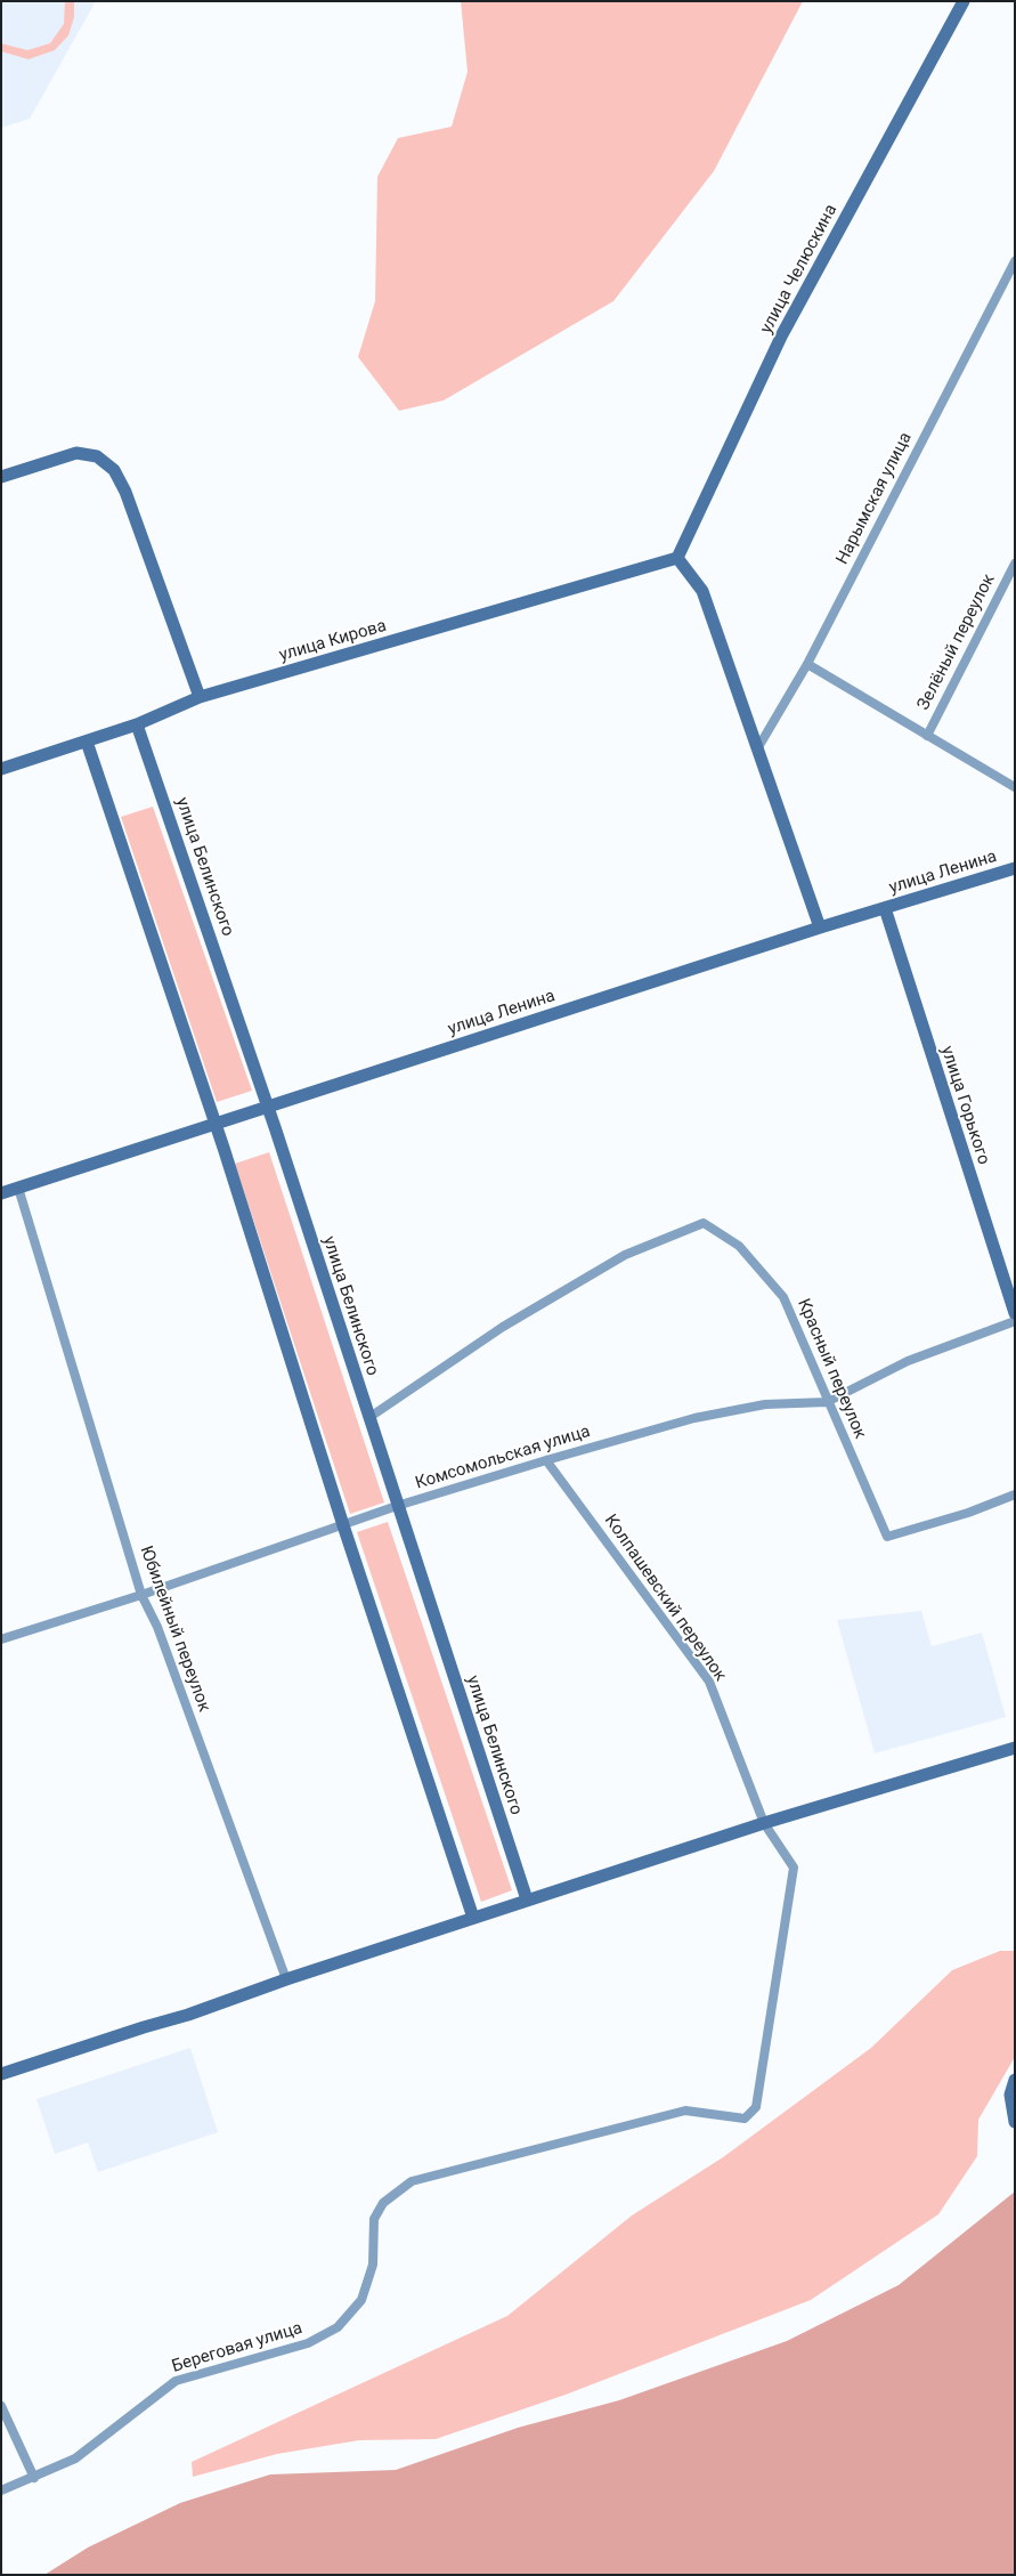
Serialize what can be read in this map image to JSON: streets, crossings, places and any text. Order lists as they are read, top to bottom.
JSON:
{
  "streets": {
    "street": [
      "улица Челюскина",
      "Нарымская улица",
      "улица Кирова",
      "Зелёный переулок",
      "улица Белинского",
      "улица Ленина",
      "улица Горького",
      "Красный переулок",
      "Комсомольская улица",
      "Колпашевский переулок",
      "Юбилейный переулок",
      "Береговая улица"
    ]
  },
  "crossings": [
    ["улица Челюскина", "улица Кирова"],
    ["улица Кирова", "улица Белинского"],
    ["улица Белинского", "улица Ленина"],
    ["улица Белинского", "Красный переулок"],
    ["улица Белинского", "Комсомольская улица"],
    ["улица Ленина", "улица Горького"],
    ["улица Ленина", "Юбилейный переулок"],
    ["Красный переулок", "Комсомольская улица"],
    ["Комсомольская улица", "Колпашевский переулок"],
    ["Комсомольская улица", "Юбилейный переулок"],
    ["Колпашевский переулок", "Береговая улица"]
  ]
}
